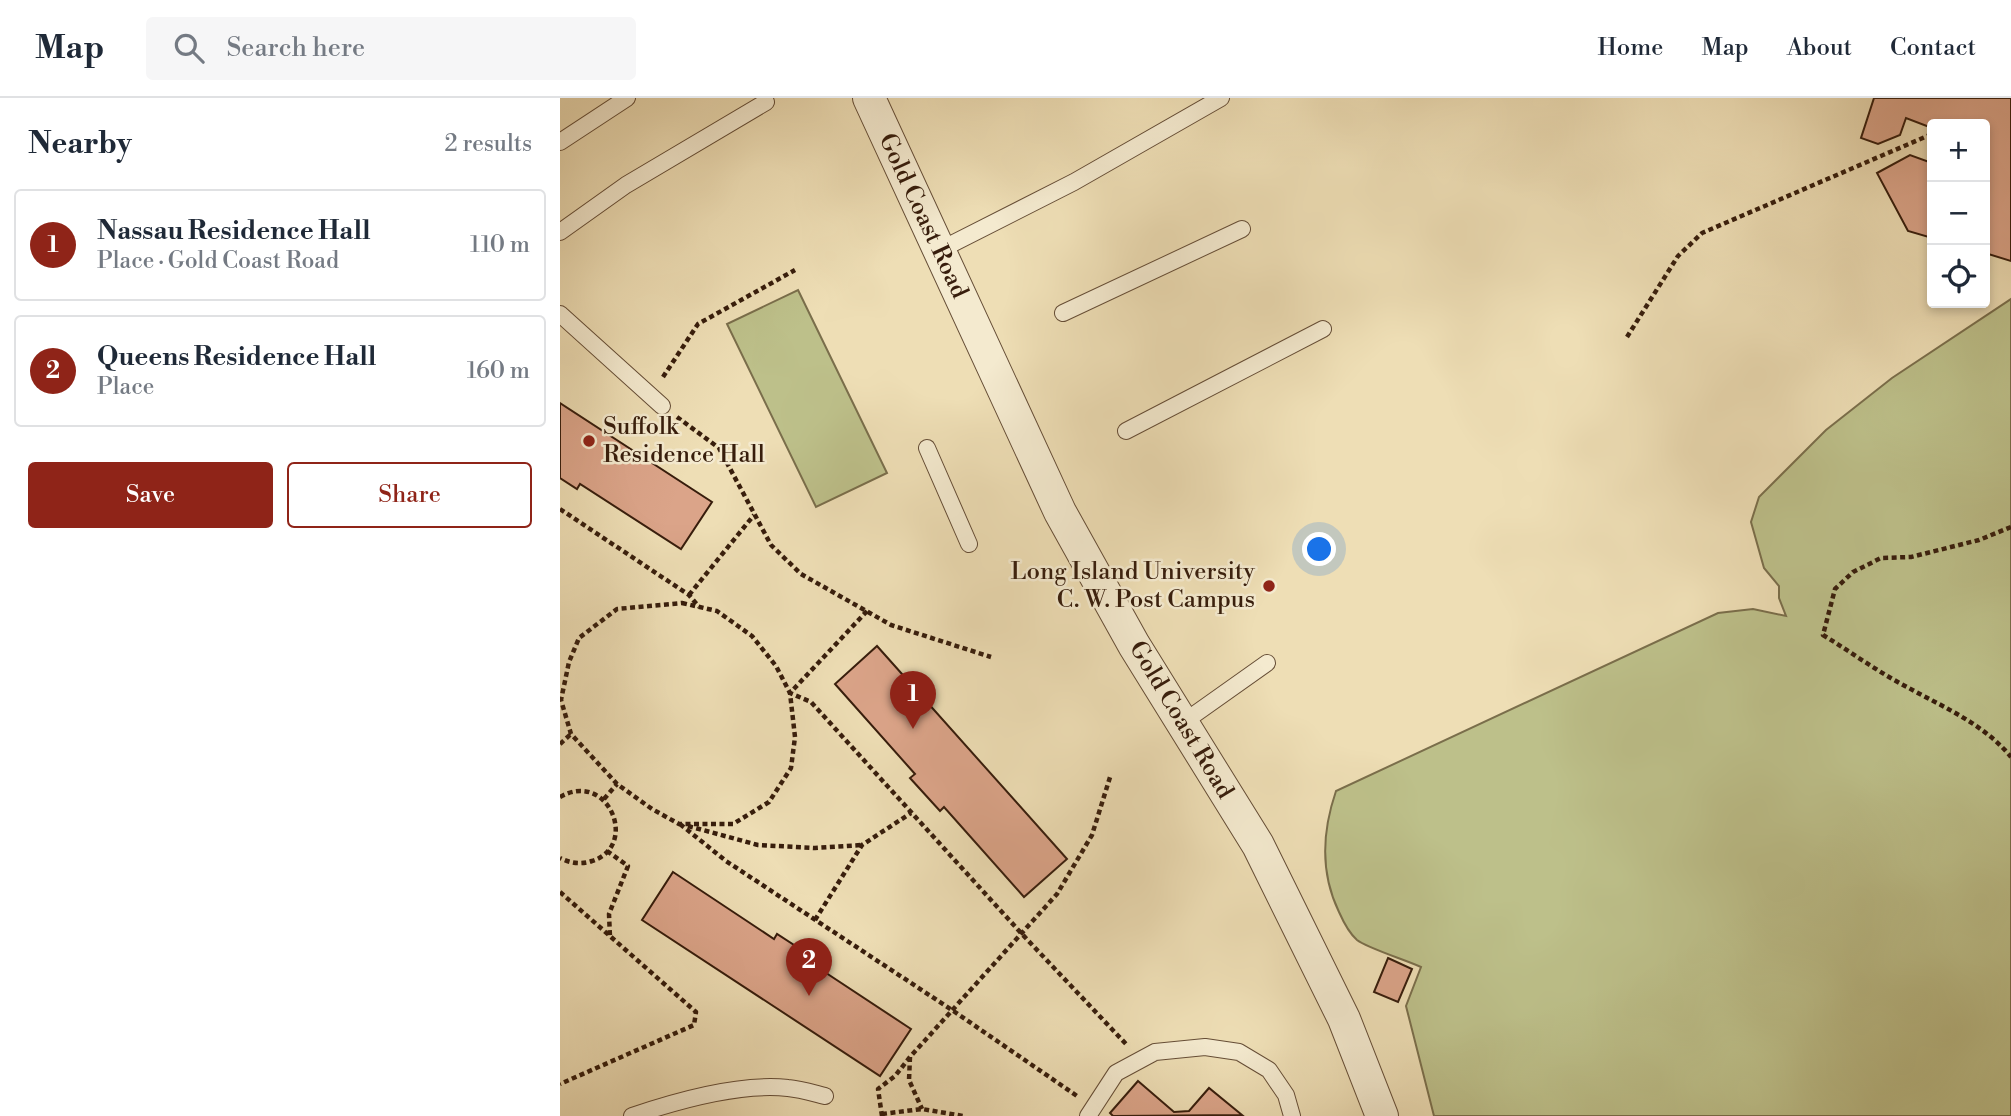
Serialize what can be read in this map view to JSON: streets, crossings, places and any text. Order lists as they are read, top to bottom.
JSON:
{
  "streets": {
    "street": ["Gold Coast Road"]
  },
  "places": ["Suffolk Residence Hall", "Long Island University C. W. Post Campus"],
  "page": {
    "header": "Map",
    "search": "Search here",
    "nav": [
      "Home",
      "Map",
      "About",
      "Contact"
    ],
    "heading": ["Nearby", "2 results"],
    "map_buttons": ["+", "−"],
    "list": [
      {
        "mark": "1",
        "name": "Nassau Residence Hall",
        "note": "Place · Gold Coast Road",
        "value": "110 m"
      },
      {
        "mark": "2",
        "name": "Queens Residence Hall",
        "note": "Place",
        "value": "160 m"
      }
    ],
    "buttons": ["Save", "Share"],
    "pins": ["1", "2"]
  }
}
